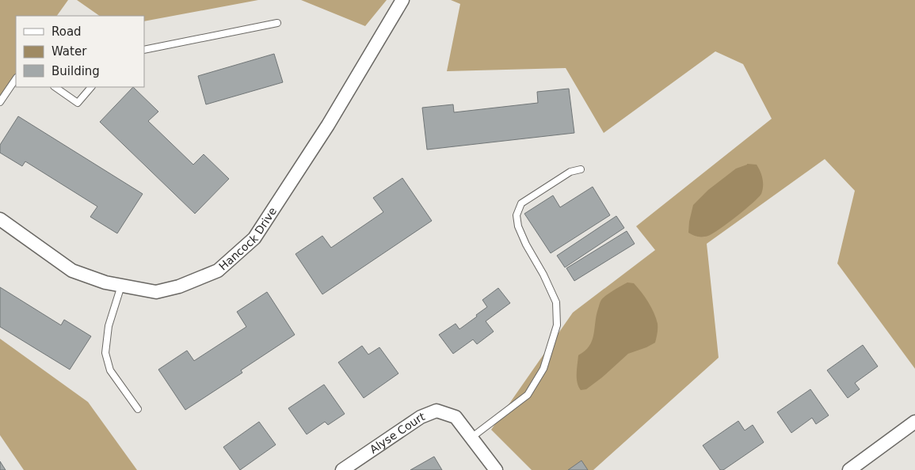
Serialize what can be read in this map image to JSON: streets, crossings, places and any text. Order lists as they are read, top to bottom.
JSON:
{
  "streets": {
    "street": ["Hancock Drive", "Alyse Court"]
  },
  "legend": ["Road", "Water", "Building"]
}
